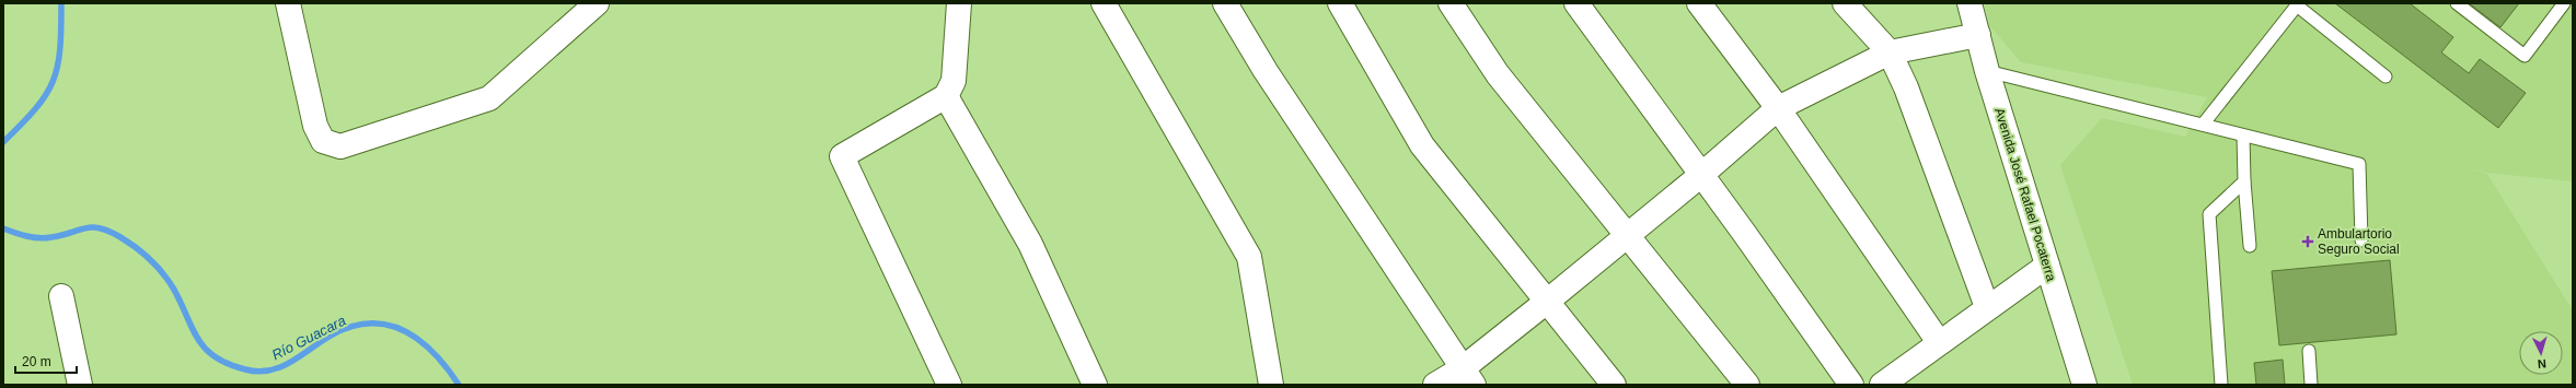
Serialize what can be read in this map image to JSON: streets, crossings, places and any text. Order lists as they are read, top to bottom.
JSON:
{
  "streets": {
    "street": ["Avenida José Rafael Pocaterra"]
  },
  "water": ["Río Guacara"],
  "places": {
    "health": ["Ambulartorio Seguro Social"]
  },
  "scale_bar": "20 m",
  "north": "bottom"
}
